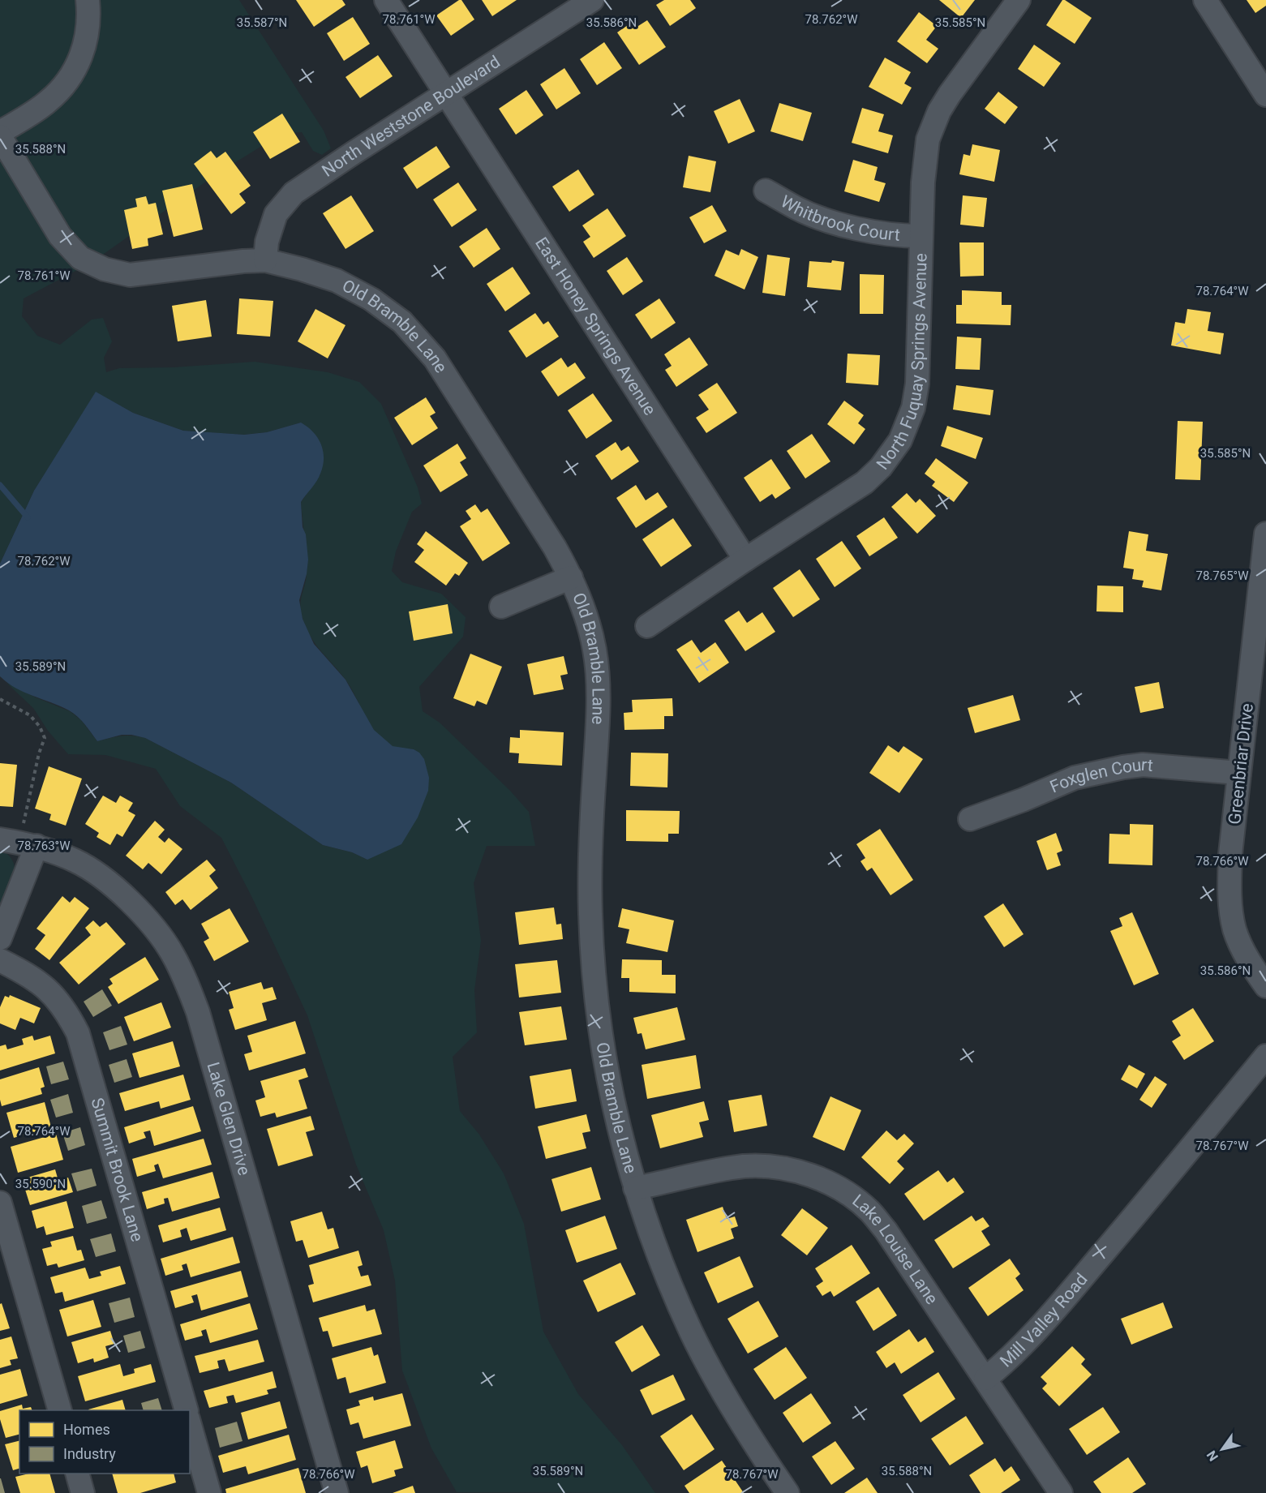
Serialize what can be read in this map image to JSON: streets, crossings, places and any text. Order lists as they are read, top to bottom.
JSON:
{
  "streets": {
    "street": [
      "North Weststone Boulevard",
      "Whitbrook Court",
      "East Honey Springs Avenue",
      "Old Bramble Lane",
      "North Fuquay Springs Avenue",
      "Greenbriar Drive",
      "Foxglen Court",
      "Lake Glen Drive",
      "Summit Brook Lane",
      "Lake Louise Lane",
      "Mill Valley Road"
    ]
  },
  "crossings": [
    ["North Weststone Boulevard", "East Honey Springs Avenue"],
    ["North Weststone Boulevard", "Old Bramble Lane"],
    ["Whitbrook Court", "North Fuquay Springs Avenue"],
    ["East Honey Springs Avenue", "North Fuquay Springs Avenue"],
    ["Old Bramble Lane", "Lake Louise Lane"],
    ["Greenbriar Drive", "Foxglen Court"],
    ["Lake Louise Lane", "Mill Valley Road"]
  ],
  "legend": ["Homes", "Industry"],
  "north": "bottom left",
  "coordinates": [
    "78.761°W",
    "78.762°W",
    "35.587°N",
    "35.586°N",
    "35.585°N",
    "35.588°N",
    "78.764°W",
    "78.765°W",
    "35.589°N",
    "78.763°W",
    "78.766°W",
    "78.767°W",
    "35.590°N"
  ]
}
